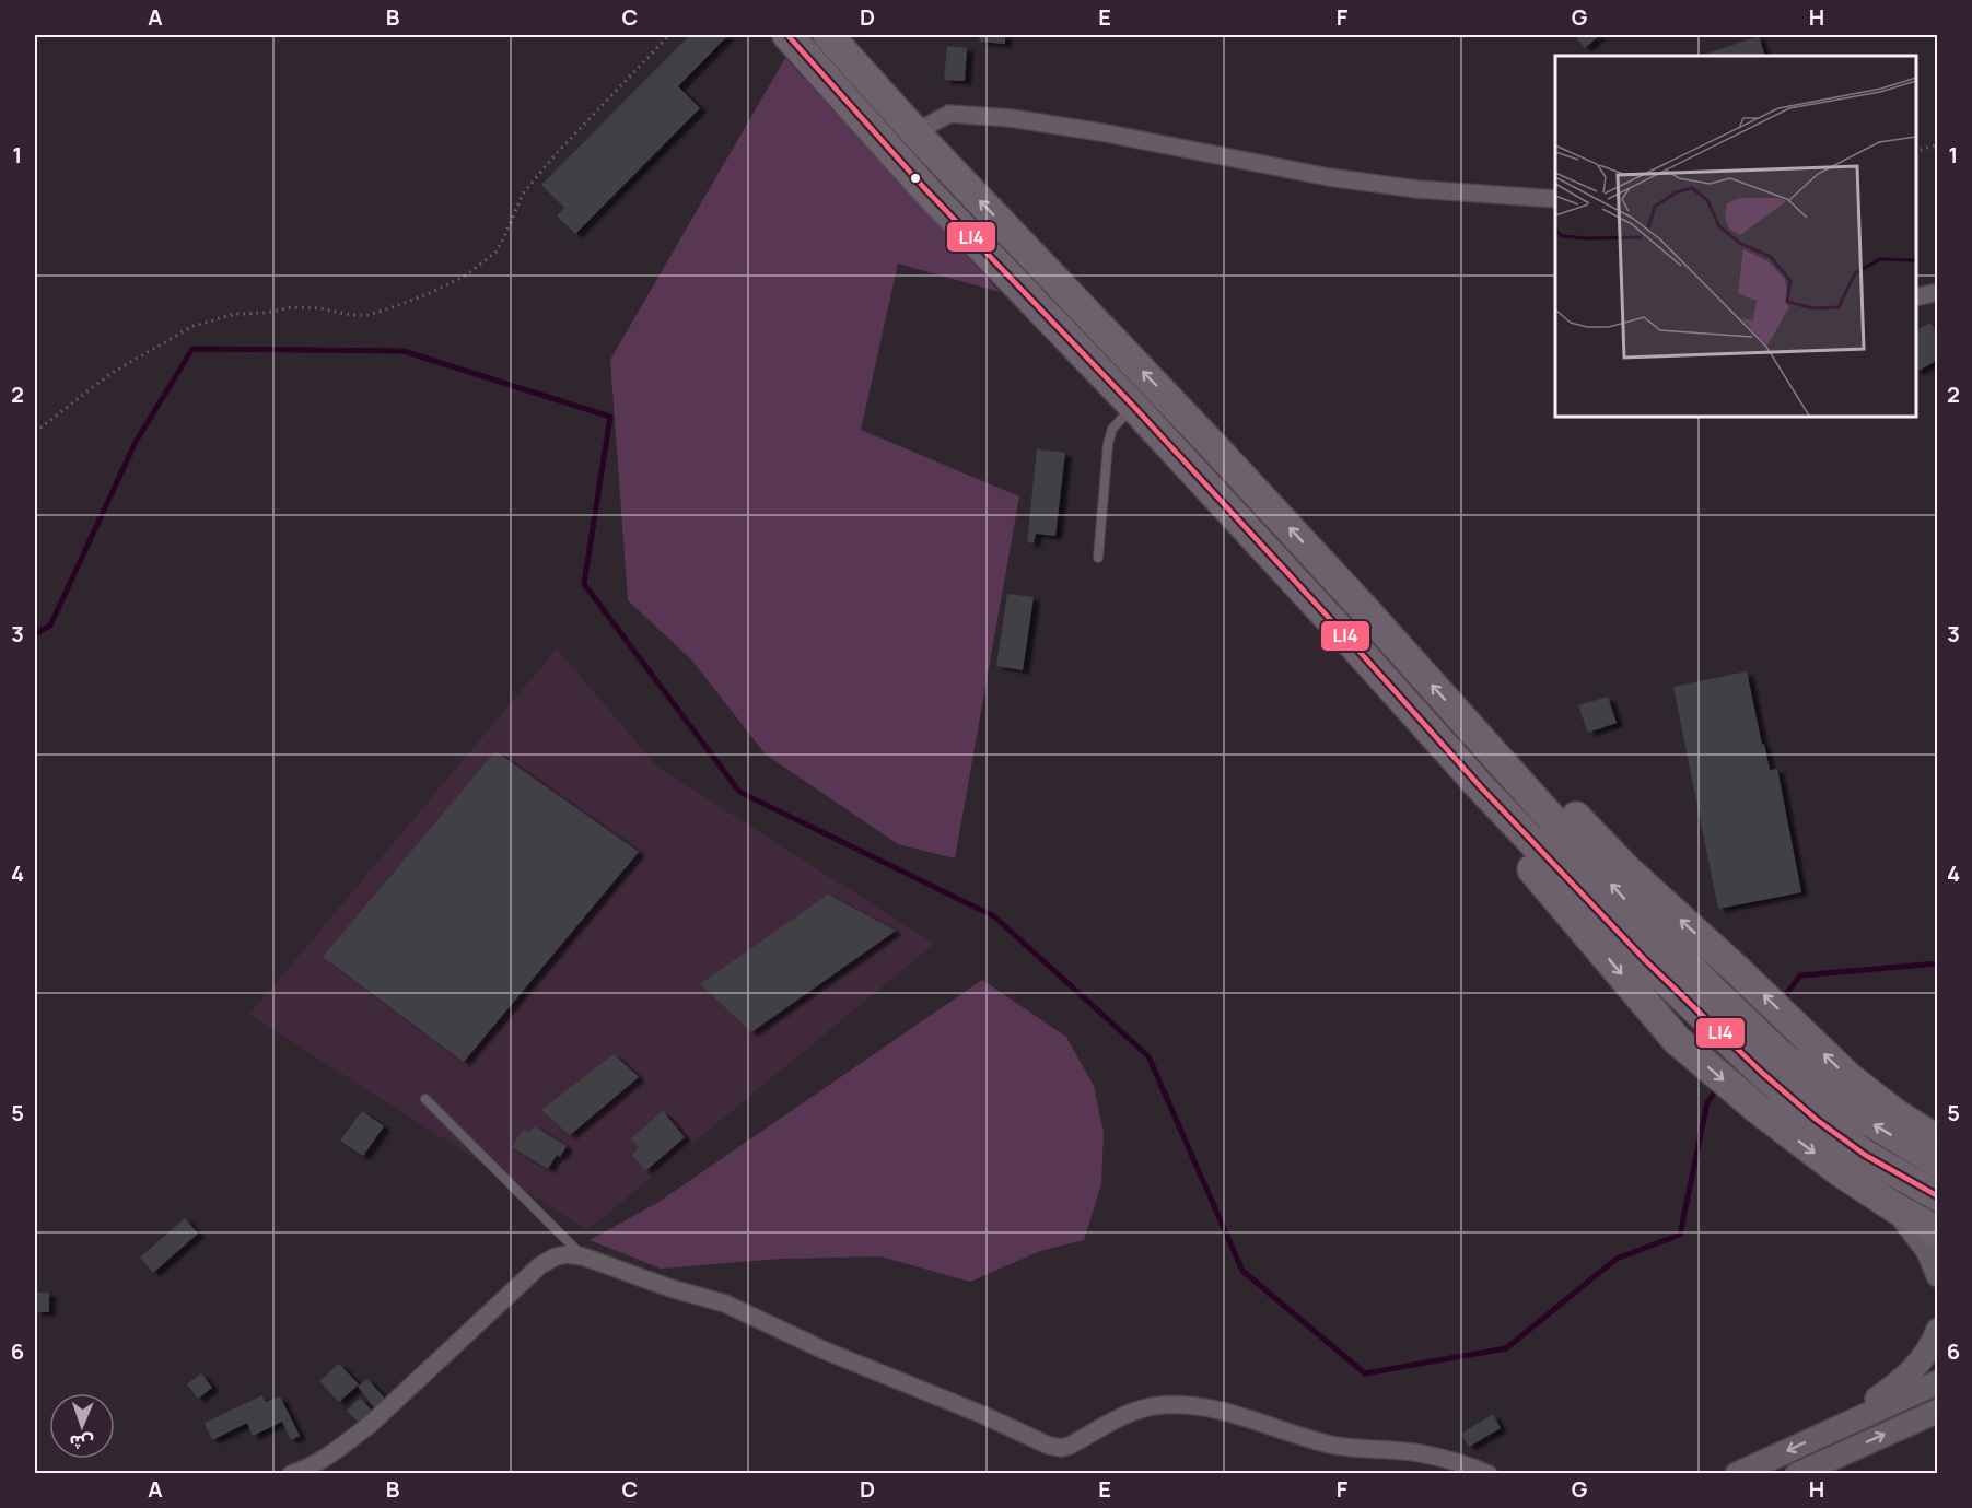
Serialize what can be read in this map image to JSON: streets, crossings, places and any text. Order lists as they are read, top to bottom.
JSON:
{
  "lines": ["transit line LI4"],
  "north": "bottom",
  "grid": {
    "columns": [
      "A",
      "B",
      "C",
      "D",
      "E",
      "F",
      "G",
      "H"
    ],
    "rows": [
      "1",
      "2",
      "3",
      "4",
      "5",
      "6"
    ]
  }
}
